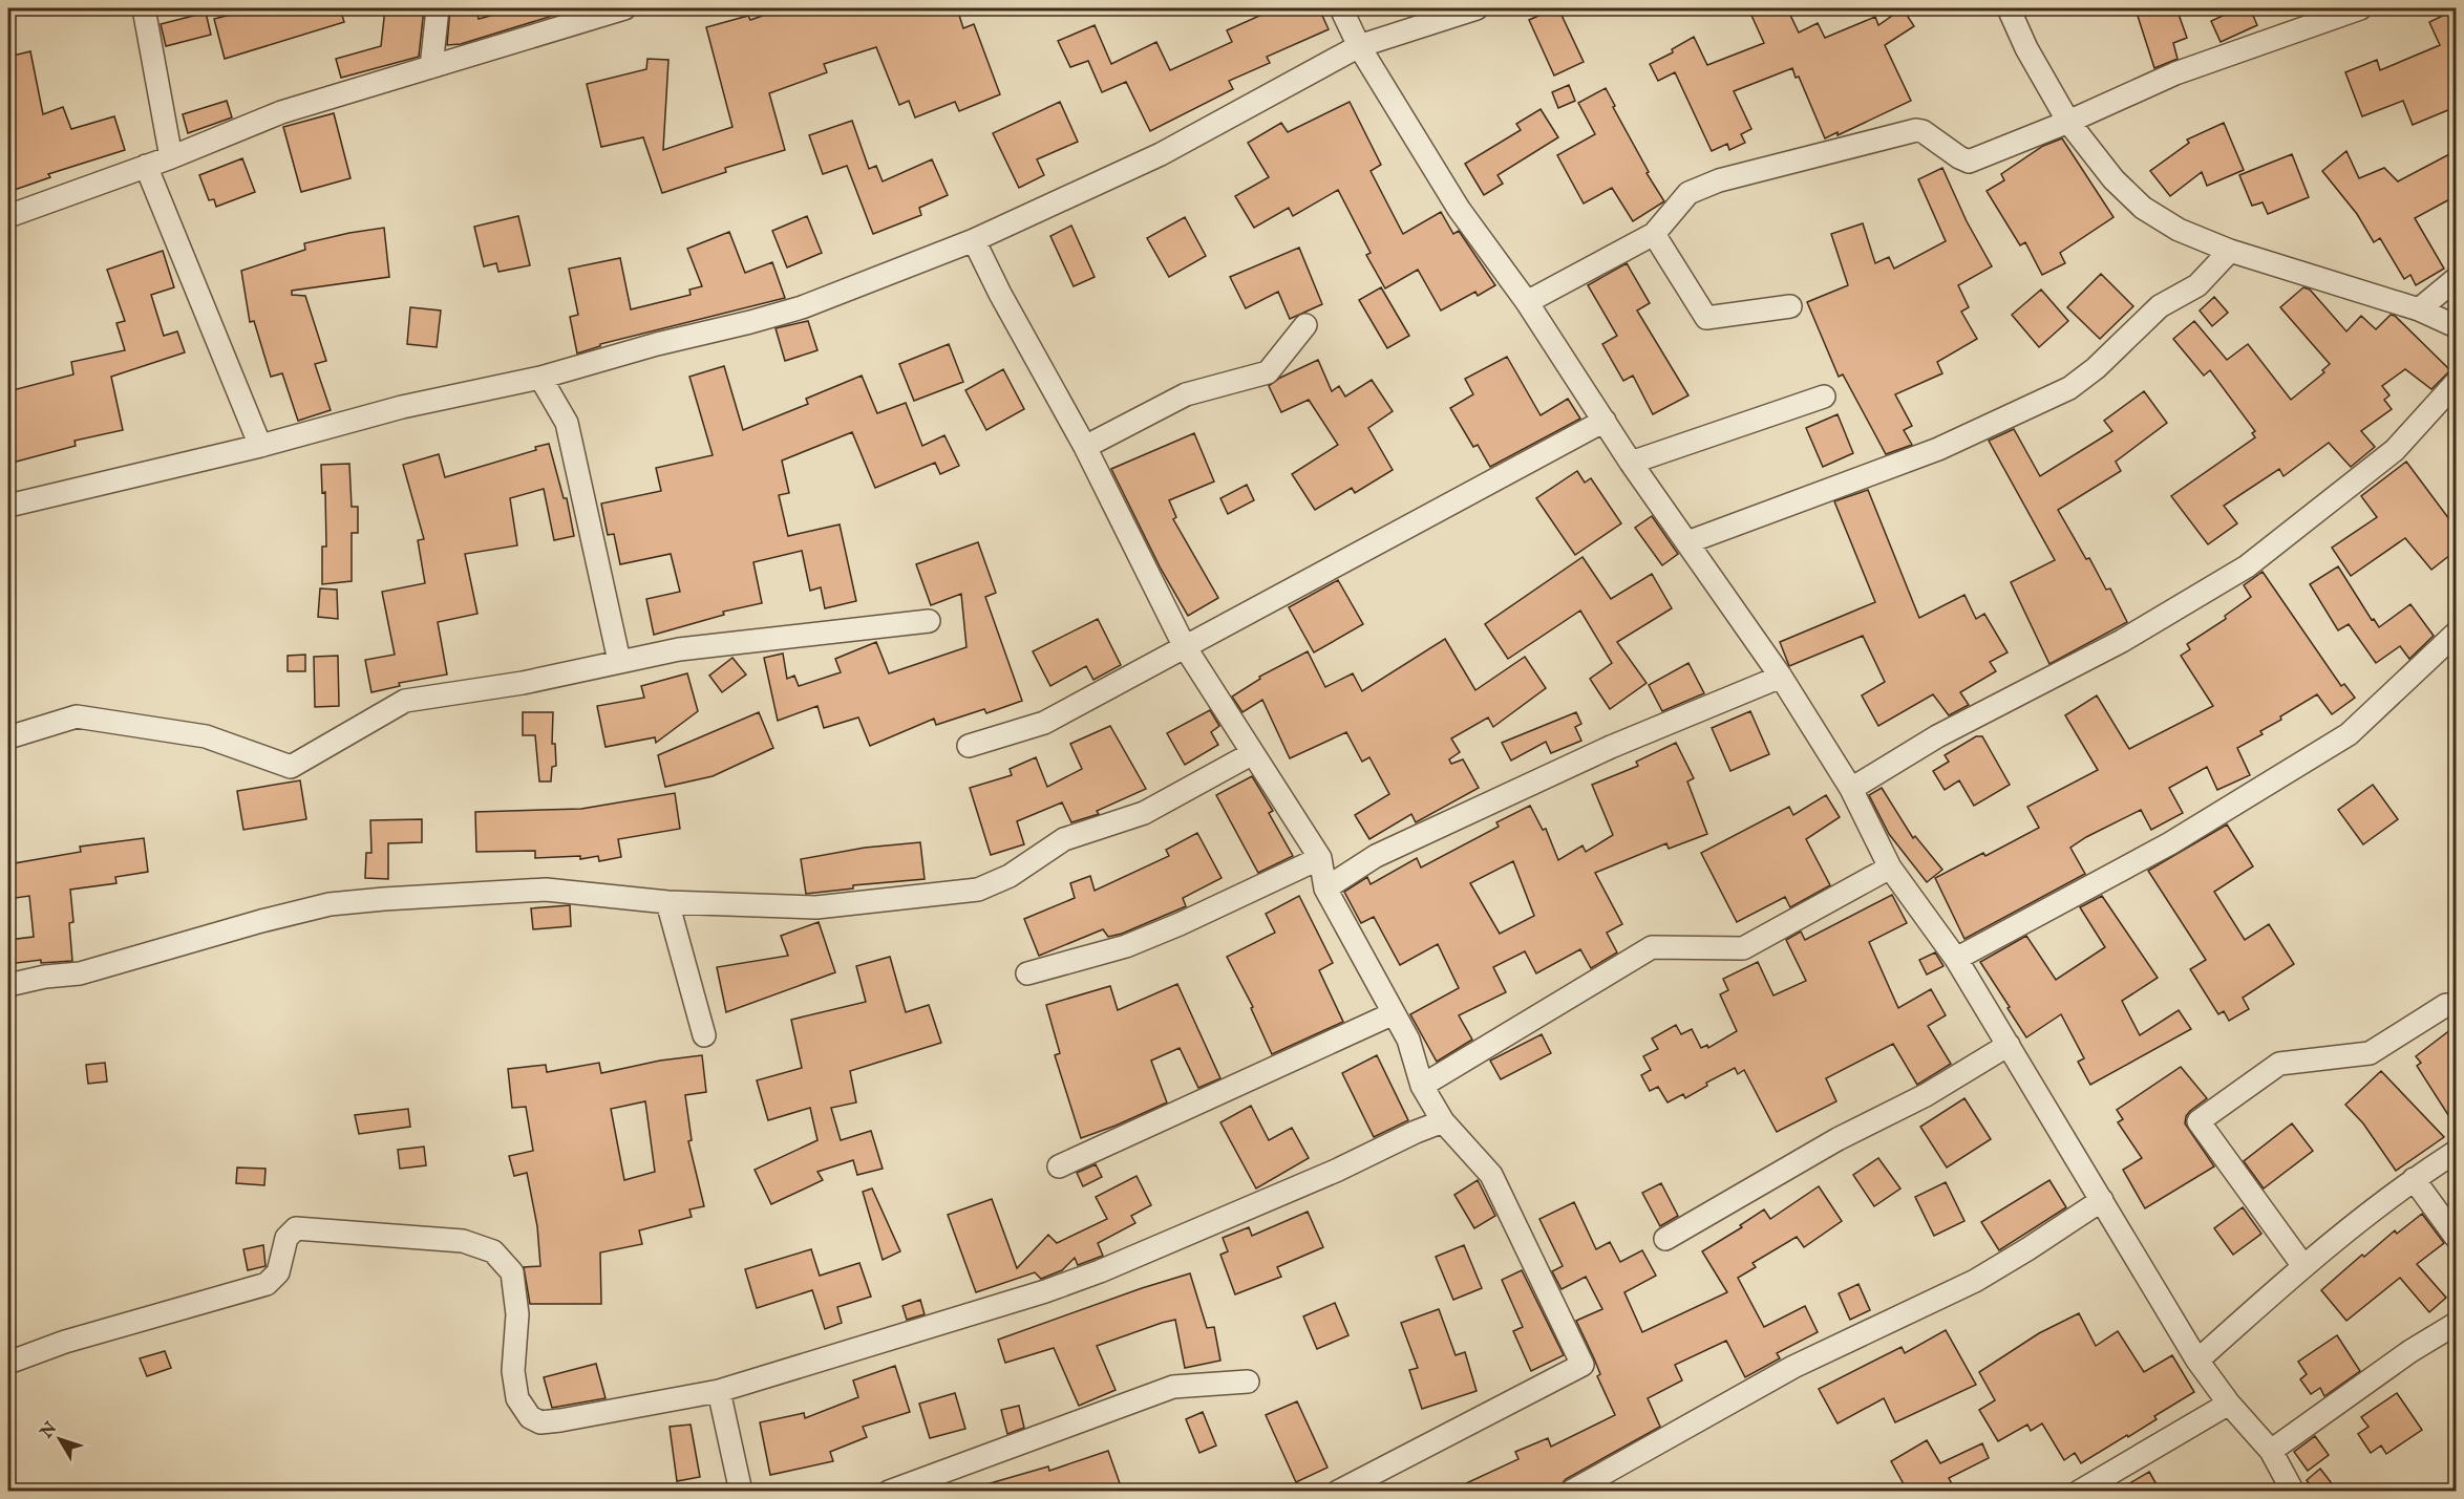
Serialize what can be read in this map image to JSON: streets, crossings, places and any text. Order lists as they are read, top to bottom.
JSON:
{
  "north": "top left"
}
